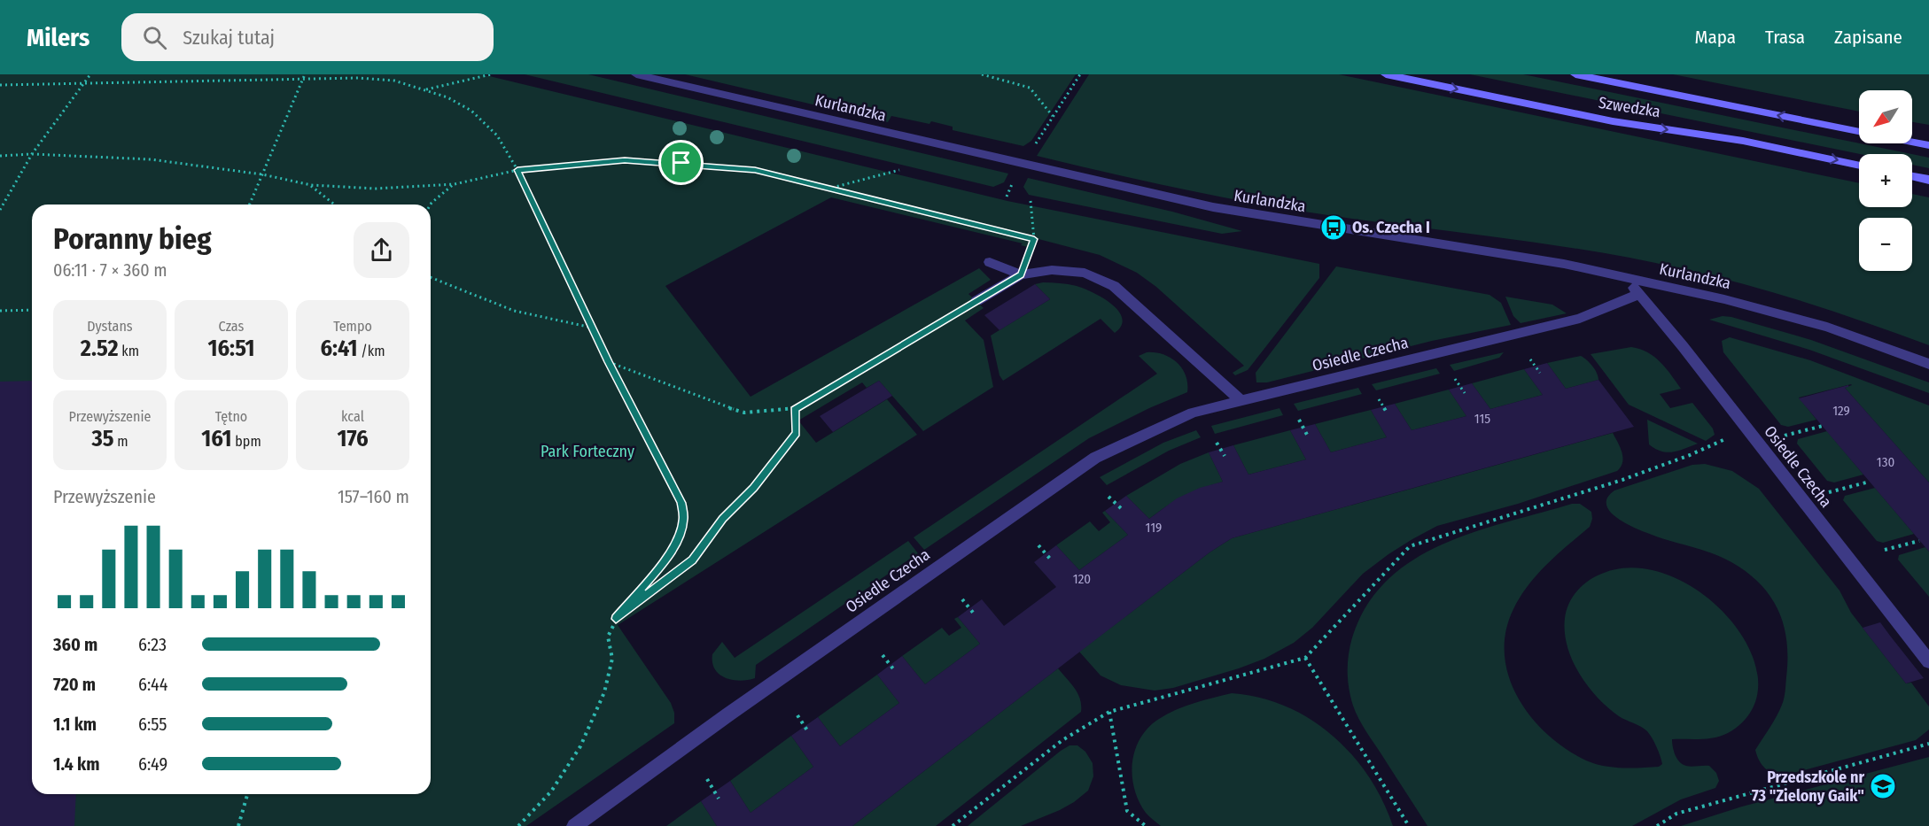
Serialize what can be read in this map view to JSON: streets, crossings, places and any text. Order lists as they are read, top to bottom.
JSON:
{
  "streets": {
    "street": ["Szwedzka", "Kurlandzka", "Osiedle Czecha"]
  },
  "crossings": [
    ["Kurlandzka", "Osiedle Czecha"]
  ],
  "parks": ["Park Forteczny"],
  "places": {
    "bus stop": ["Os. Czecha I"],
    "school or university": ["Przedszkole nr 73 \"Zielony Gaik\""]
  },
  "house_numbers": [
    "129",
    "115",
    "130",
    "119",
    "120"
  ],
  "north": "bottom left",
  "page": {
    "header": "Milers",
    "search": "Szukaj tutaj",
    "nav": ["Mapa", "Trasa", "Zapisane"],
    "map_buttons": ["+", "−"],
    "heading": ["Poranny bieg", "06:11 · 7 × 360 m"],
    "stats": [
      ["Dystans", "2.52 km"],
      ["Czas", "16:51"],
      ["Tempo", "6:41 /km"],
      ["Przewyższenie", "35 m"],
      ["Tętno", "161 bpm"],
      ["kcal", "176"]
    ],
    "chart": ["Przewyższenie", "157–160 m"],
    "list": [
      {
        "name": "360 m",
        "note": "6:23"
      },
      {
        "name": "720 m",
        "note": "6:44"
      },
      {
        "name": "1.1 km",
        "note": "6:55"
      },
      {
        "name": "1.4 km",
        "note": "6:49"
      }
    ]
  }
}
